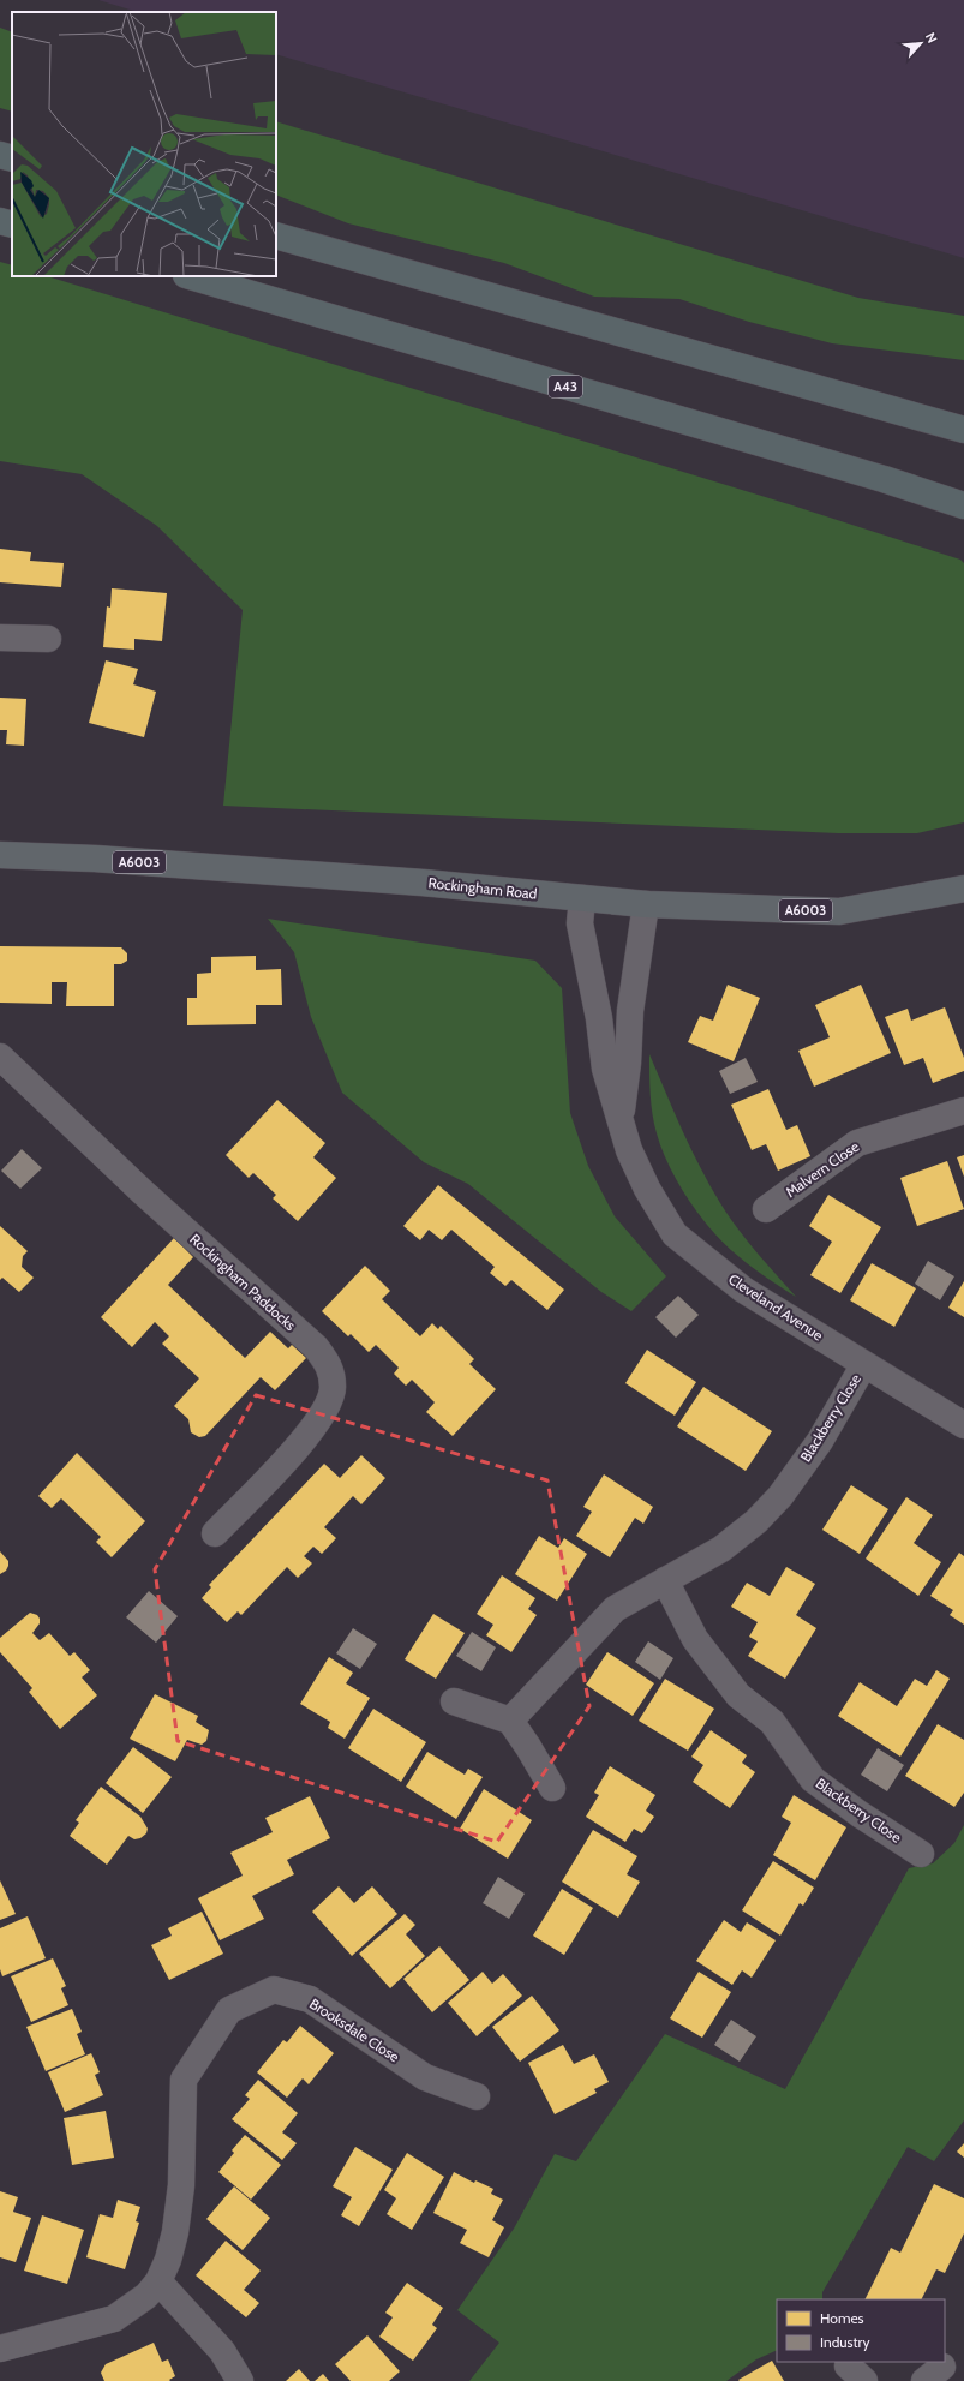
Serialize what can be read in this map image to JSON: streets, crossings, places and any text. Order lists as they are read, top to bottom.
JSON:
{
  "streets": {
    "highway": ["A43"],
    "main road": ["A6003", "Rockingham Road"],
    "street": [
      "Malvern Close",
      "Rockingham Paddocks",
      "Cleveland Avenue",
      "Blackberry Close",
      "Brooksdale Close"
    ]
  },
  "crossings": [
    ["Rockingham Road", "Cleveland Avenue"],
    ["Cleveland Avenue", "Blackberry Close"]
  ],
  "legend": ["Homes", "Industry"],
  "north": "top right"
}
